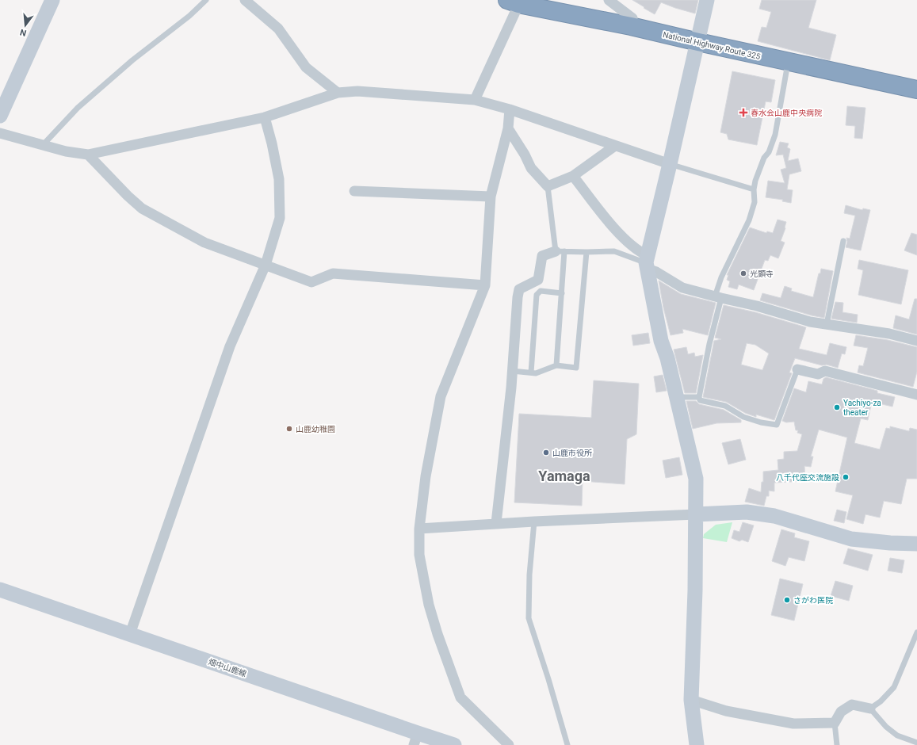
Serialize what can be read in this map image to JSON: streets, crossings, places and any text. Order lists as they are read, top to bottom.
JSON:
{
  "streets": {
    "highway": ["National Highway Route 325"],
    "street": ["畑中山鹿線"]
  },
  "districts": ["Yamaga"],
  "places": {
    "health": ["春水会山鹿中央病院"],
    "other": [
      "光顕寺",
      "Yachiyo-za theater",
      "山鹿幼稚園",
      "山鹿市役所",
      "八千代座交流施設",
      "さがわ医院"
    ]
  },
  "north": "bottom"
}
